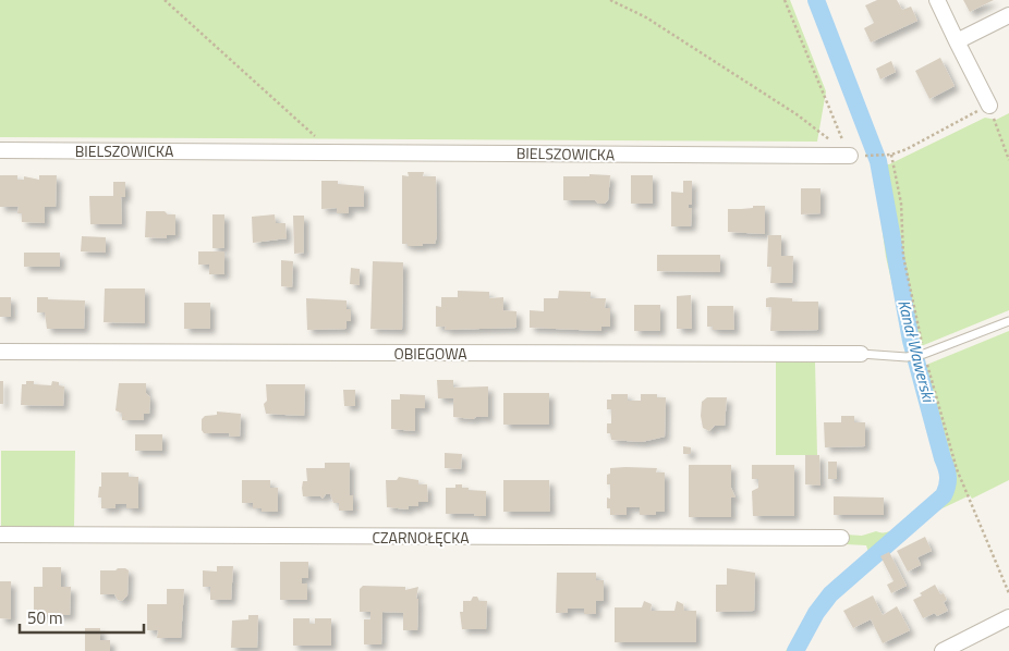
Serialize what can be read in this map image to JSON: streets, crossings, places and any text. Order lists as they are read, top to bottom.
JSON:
{
  "streets": {
    "street": ["BIELSZOWICKA", "OBIEGOWA", "CZARNOŁĘCKA"]
  },
  "water": ["Kanał Wawerski"],
  "scale_bar": "50 m"
}
